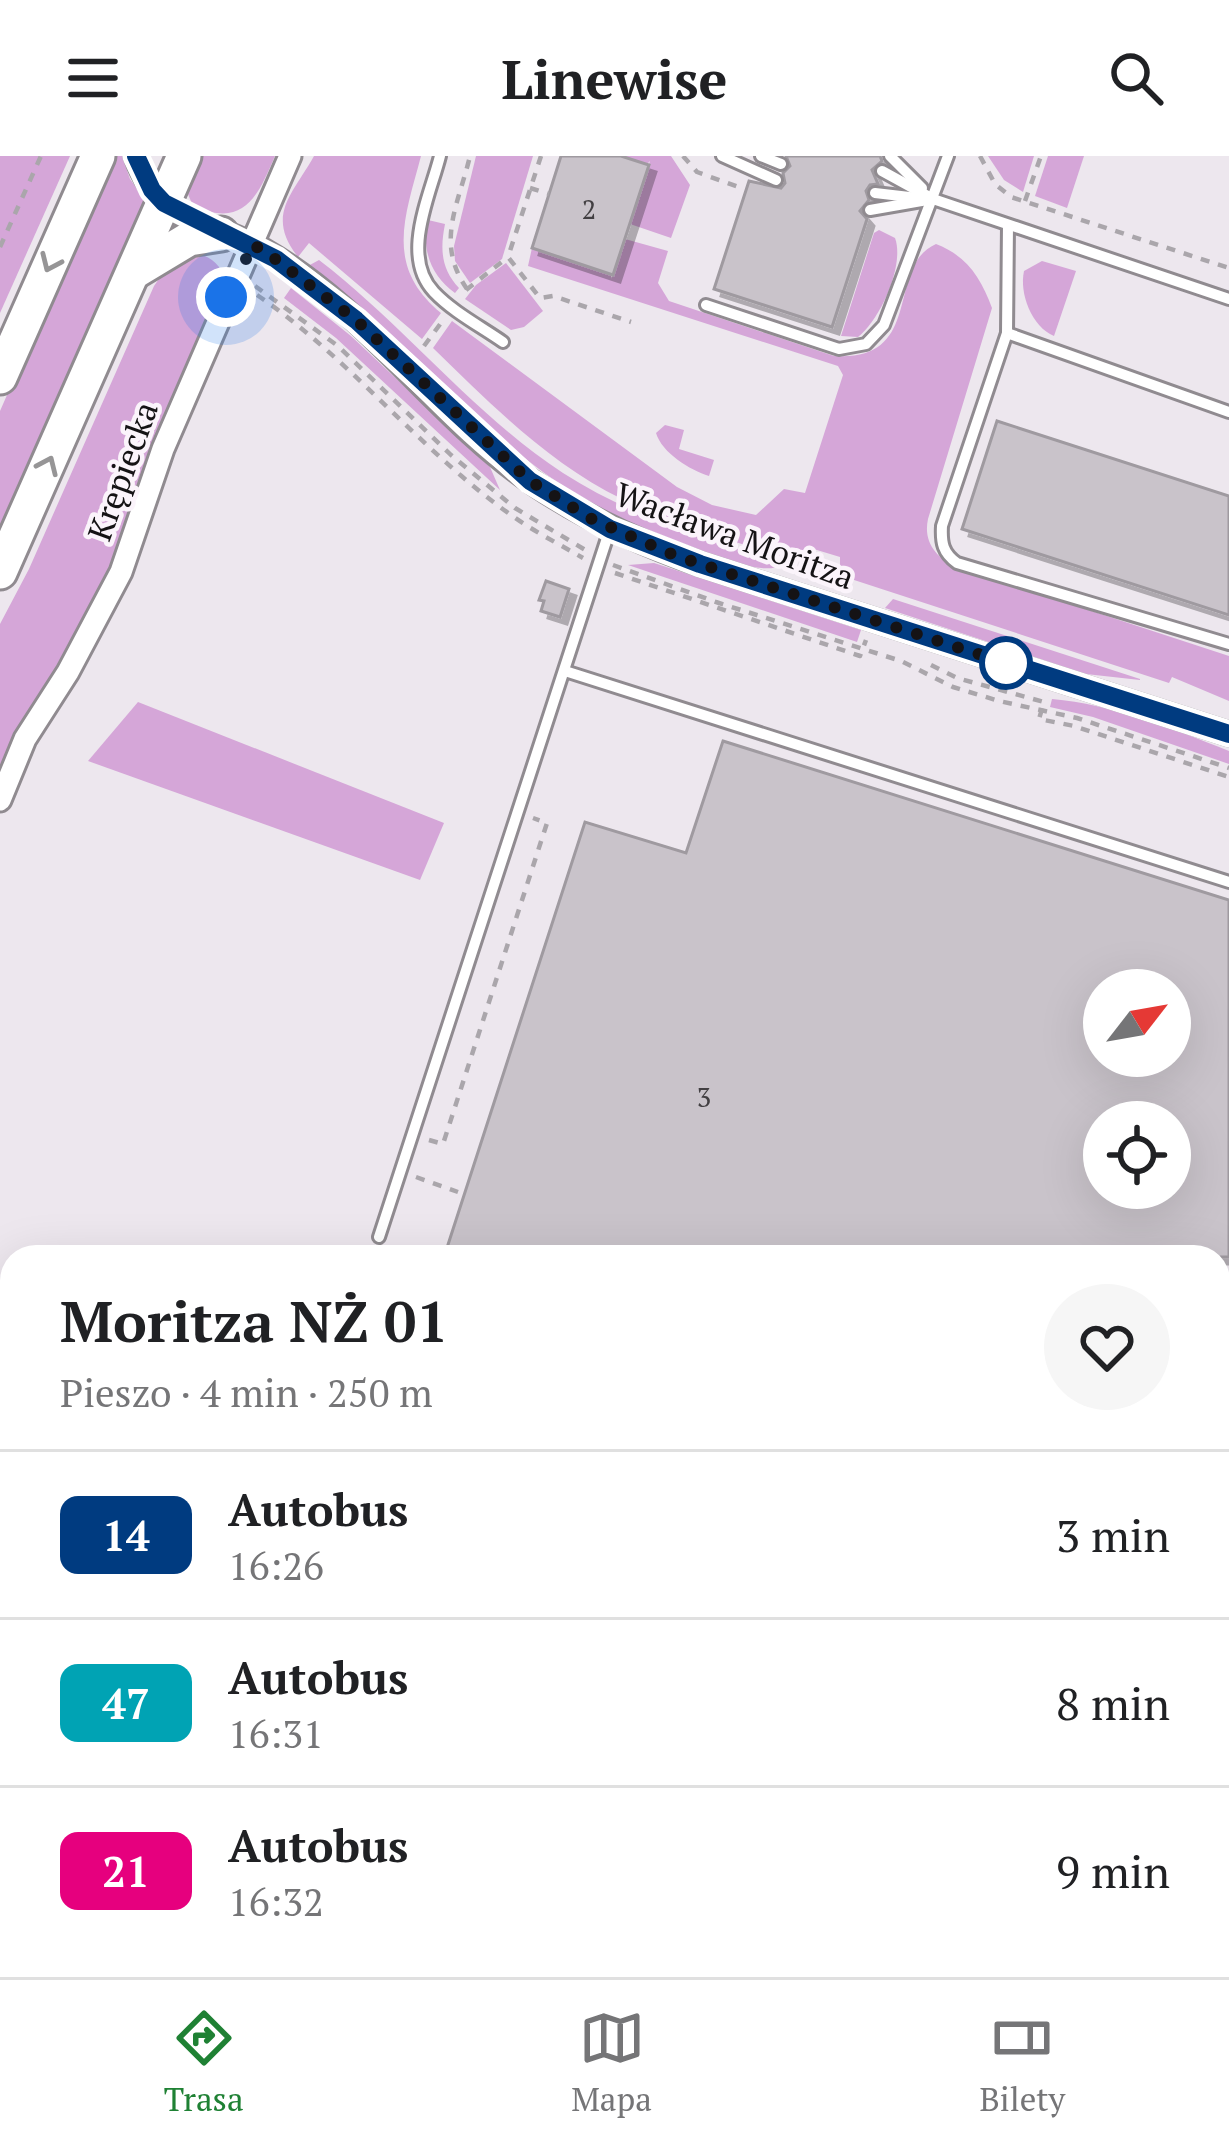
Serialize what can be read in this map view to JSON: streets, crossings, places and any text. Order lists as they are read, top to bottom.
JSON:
{
  "streets": {
    "street": ["Krępiecka", "Wacława Moritza"]
  },
  "crossings": [
    ["Krępiecka", "Wacława Moritza"]
  ],
  "lines": ["bus line 14"],
  "house_numbers": ["2", "3"],
  "north": "top right",
  "page": {
    "header": "Linewise",
    "heading": ["Moritza NŻ 01", "Pieszo · 4 min · 250 m"],
    "list": [
      {
        "mark": "14",
        "name": "Autobus",
        "note": "16:26",
        "value": "3 min"
      },
      {
        "mark": "47",
        "name": "Autobus",
        "note": "16:31",
        "value": "8 min"
      },
      {
        "mark": "21",
        "name": "Autobus",
        "note": "16:32",
        "value": "9 min"
      }
    ],
    "tabs": ["Trasa", "Mapa", "Bilety"]
  }
}
